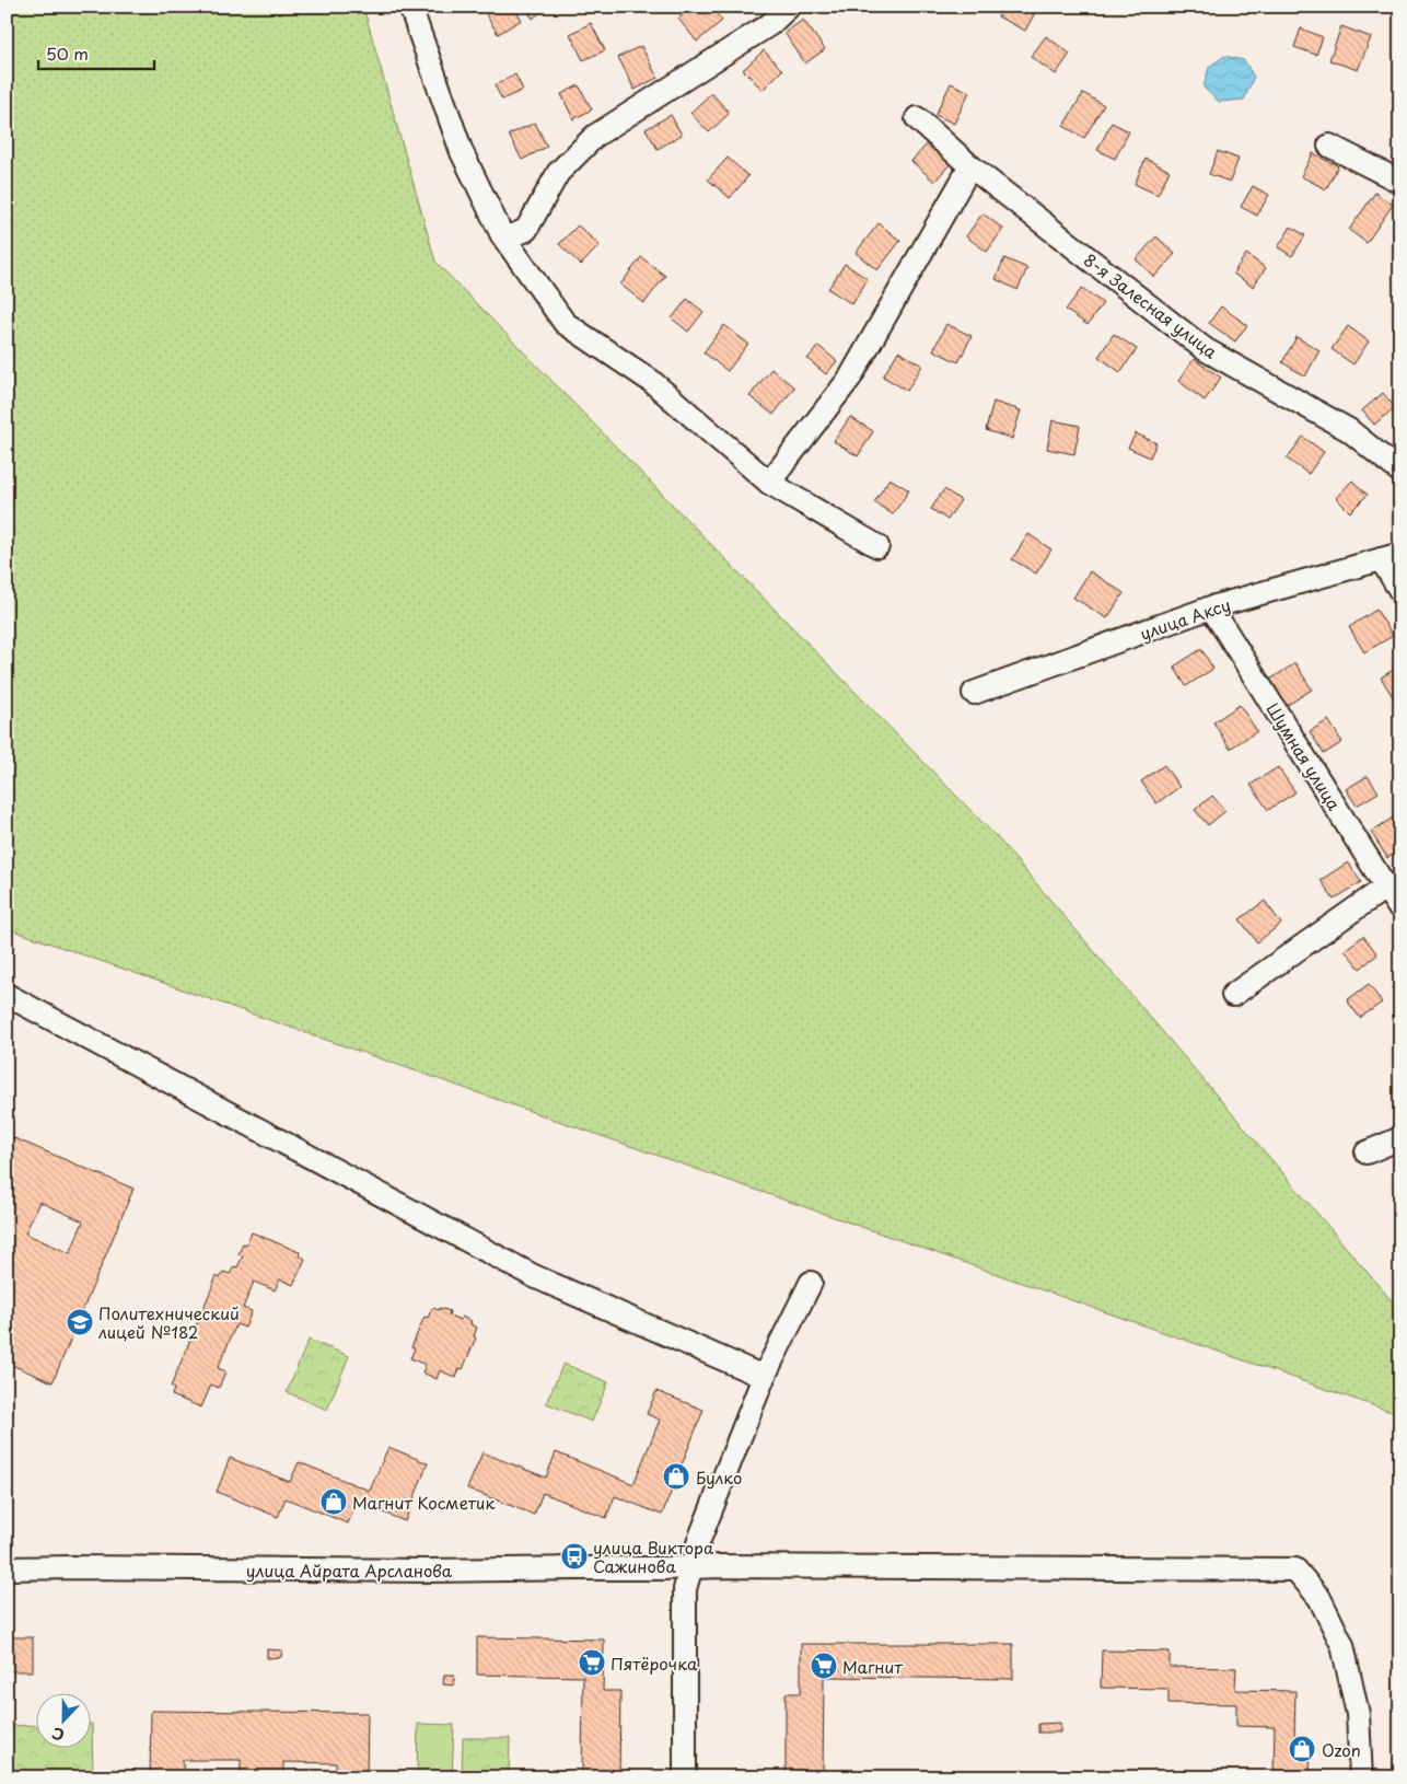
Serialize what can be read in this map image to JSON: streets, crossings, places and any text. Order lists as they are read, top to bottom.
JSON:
{
  "streets": {
    "street": [
      "8-я Залесная улица",
      "улица Аксу",
      "Шумная улица",
      "улица Айрата Арсланова"
    ]
  },
  "crossings": [
    ["улица Аксу", "Шумная улица"]
  ],
  "places": {
    "school or university": ["Политехнический лицей №182"],
    "shop": ["Булко", "Магнит Косметик", "Ozon"],
    "bus stop": ["улица Виктора Сажинова"],
    "supermarket": ["Пятёрочка", "Магнит"]
  },
  "scale_bar": "50 m",
  "north": "bottom"
}
